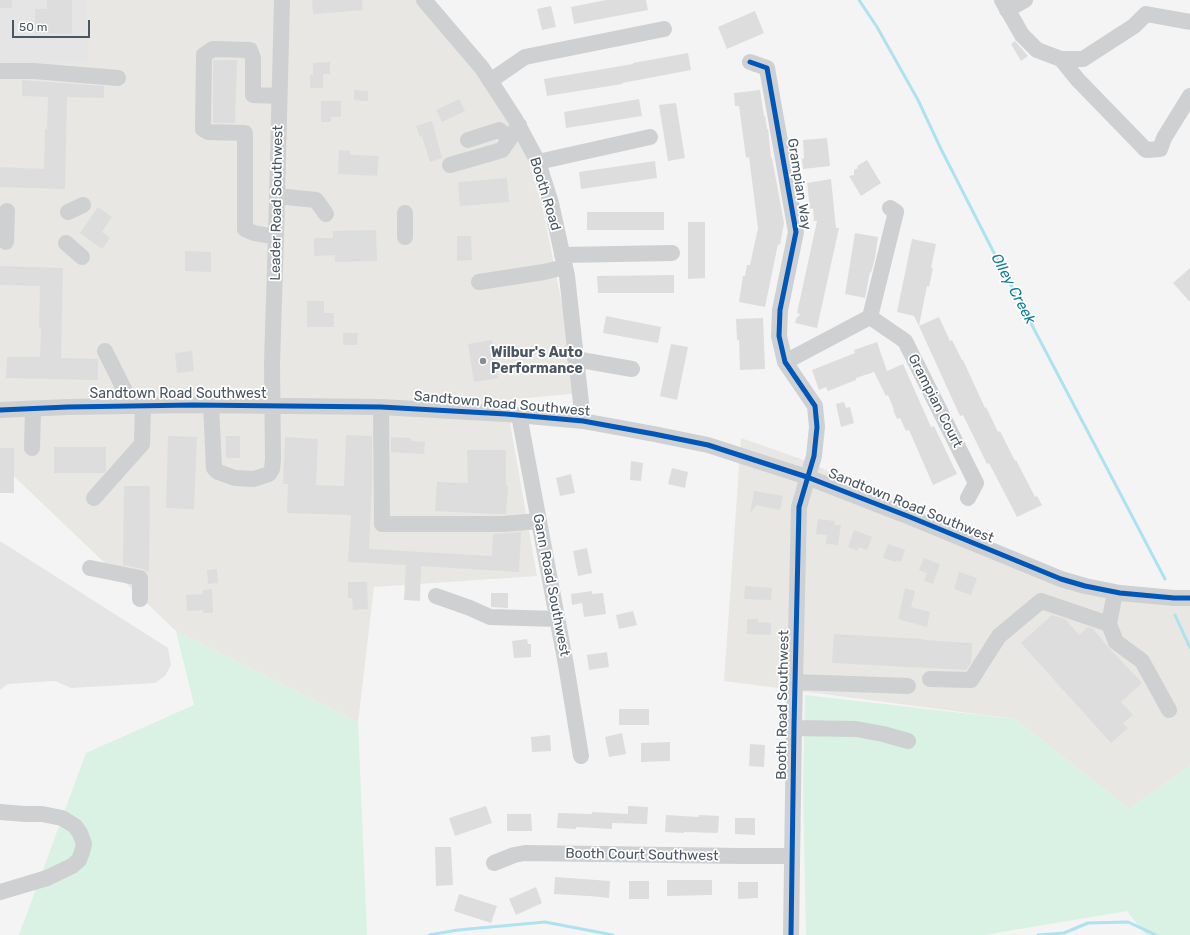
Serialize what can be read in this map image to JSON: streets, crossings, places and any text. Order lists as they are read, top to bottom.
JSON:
{
  "streets": {
    "street": [
      "Grampian Way",
      "Booth Road",
      "Leader Road Southwest",
      "Sandtown Road Southwest",
      "Grampian Court",
      "Gann Road Southwest",
      "Booth Road Southwest",
      "Booth Court Southwest"
    ]
  },
  "crossings": [
    ["Grampian Way", "Sandtown Road Southwest"],
    ["Grampian Way", "Booth Road Southwest"],
    ["Booth Road", "Sandtown Road Southwest"],
    ["Leader Road Southwest", "Sandtown Road Southwest"],
    ["Sandtown Road Southwest", "Gann Road Southwest"],
    ["Sandtown Road Southwest", "Booth Road Southwest"],
    ["Booth Road Southwest", "Booth Court Southwest"]
  ],
  "water": ["Olley Creek"],
  "places": ["Wilbur's Auto Performance"],
  "scale_bar": "50 m"
}
